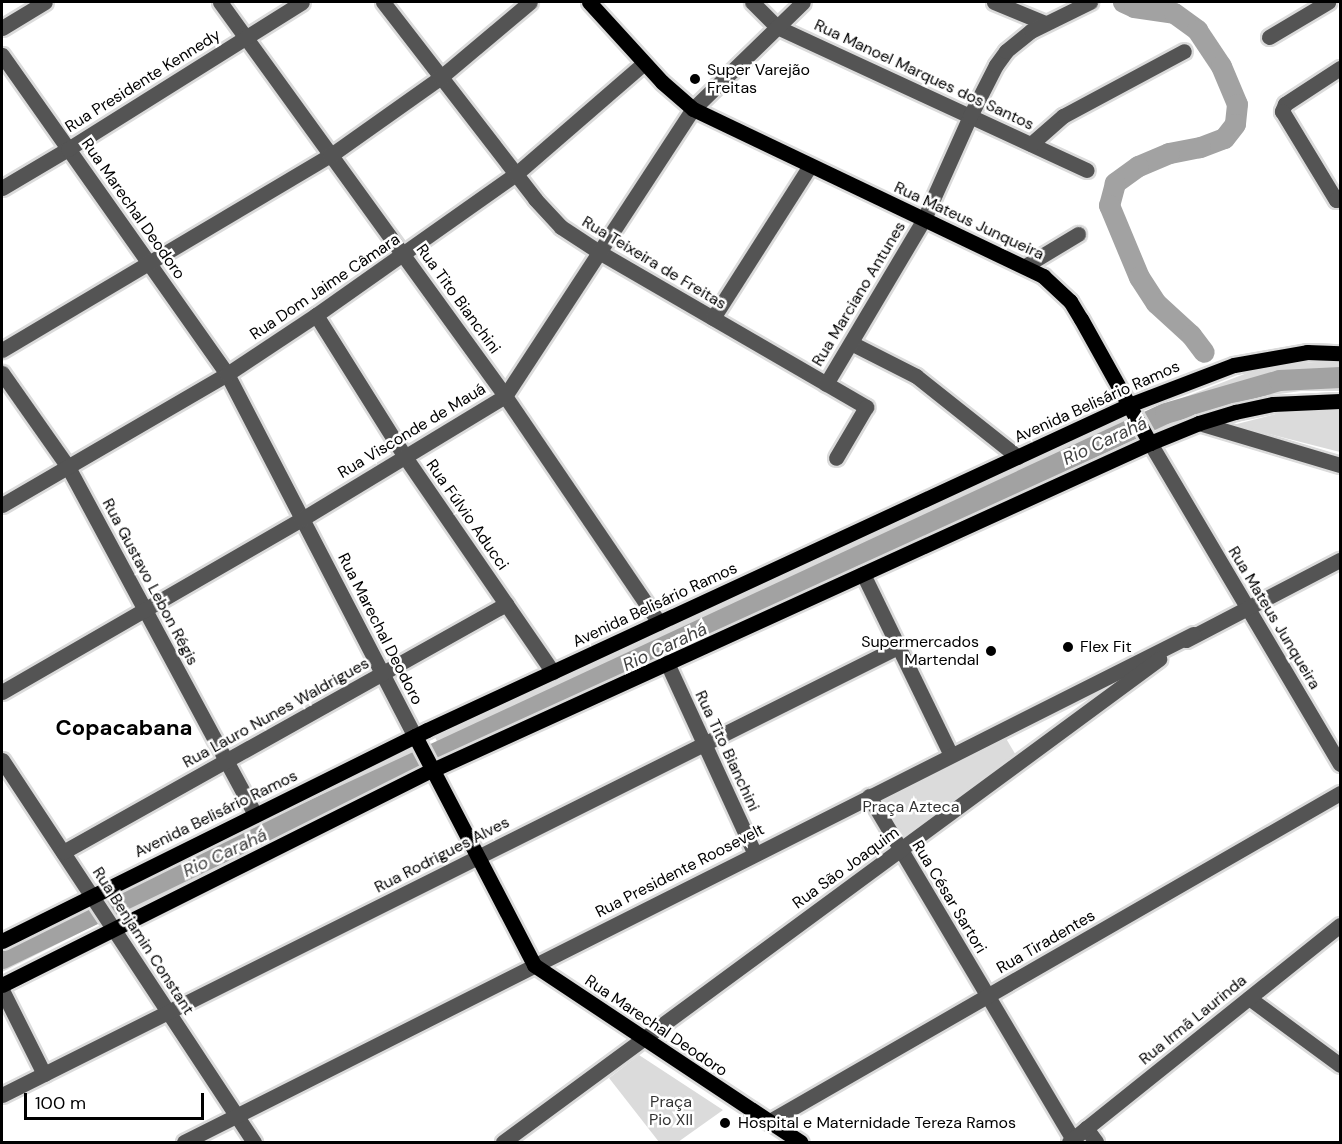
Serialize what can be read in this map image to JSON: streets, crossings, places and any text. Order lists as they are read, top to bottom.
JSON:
{
  "streets": {
    "main road": ["Rua Marechal Deodoro", "Rua Mateus Junqueira", "Avenida Belisário Ramos"],
    "street": [
      "Rua Manoel Marques dos Santos",
      "Rua Presidente Kennedy",
      "Rua Teixeira de Freitas",
      "Rua Dom Jaime Câmara",
      "Rua Marciano Antunes",
      "Rua Tito Bianchini",
      "Rua Visconde de Mauá",
      "Rua Fúlvio Aducci",
      "Rua Gustavo Lebon Régis",
      "Rua Lauro Nunes Waldrigues",
      "Rua Rodrigues Alves",
      "Rua São Joaquim",
      "Rua Presidente Roosevelt",
      "Rua César Sartori",
      "Rua Benjamin Constant",
      "Rua Tiradentes",
      "Rua Irmã Laurinda"
    ]
  },
  "crossings": [
    ["Rua Manoel Marques dos Santos", "Rua Marciano Antunes"],
    ["Rua Manoel Marques dos Santos", "Rua Visconde de Mauá"],
    ["Rua Presidente Kennedy", "Rua Marechal Deodoro"],
    ["Rua Presidente Kennedy", "Rua Tito Bianchini"],
    ["Rua Marechal Deodoro", "Rua Dom Jaime Câmara"],
    ["Rua Marechal Deodoro", "Avenida Belisário Ramos"],
    ["Rua Marechal Deodoro", "Rua Visconde de Mauá"],
    ["Rua Marechal Deodoro", "Rua Lauro Nunes Waldrigues"],
    ["Rua Marechal Deodoro", "Rua Rodrigues Alves"],
    ["Rua Marechal Deodoro", "Rua São Joaquim"],
    ["Rua Marechal Deodoro", "Rua Presidente Roosevelt"],
    ["Rua Marechal Deodoro", "Rua Tiradentes"],
    ["Rua Mateus Junqueira", "Rua Dom Jaime Câmara"],
    ["Rua Mateus Junqueira", "Rua Marciano Antunes"],
    ["Rua Mateus Junqueira", "Avenida Belisário Ramos"],
    ["Rua Mateus Junqueira", "Rua Visconde de Mauá"],
    ["Rua Mateus Junqueira", "Rua São Joaquim"],
    ["Rua Teixeira de Freitas", "Rua Dom Jaime Câmara"],
    ["Rua Teixeira de Freitas", "Rua Marciano Antunes"],
    ["Rua Teixeira de Freitas", "Rua Visconde de Mauá"],
    ["Rua Dom Jaime Câmara", "Rua Tito Bianchini"],
    ["Rua Dom Jaime Câmara", "Rua Fúlvio Aducci"],
    ["Rua Dom Jaime Câmara", "Rua Gustavo Lebon Régis"],
    ["Rua Tito Bianchini", "Avenida Belisário Ramos"],
    ["Rua Tito Bianchini", "Rua Visconde de Mauá"],
    ["Rua Tito Bianchini", "Rua Rodrigues Alves"],
    ["Rua Tito Bianchini", "Rua Presidente Roosevelt"],
    ["Avenida Belisário Ramos", "Rua Fúlvio Aducci"],
    ["Avenida Belisário Ramos", "Rua Gustavo Lebon Régis"],
    ["Avenida Belisário Ramos", "Rua Benjamin Constant"],
    ["Rua Visconde de Mauá", "Rua Fúlvio Aducci"],
    ["Rua Visconde de Mauá", "Rua Gustavo Lebon Régis"],
    ["Rua Fúlvio Aducci", "Rua Lauro Nunes Waldrigues"],
    ["Rua Gustavo Lebon Régis", "Rua Lauro Nunes Waldrigues"],
    ["Rua Lauro Nunes Waldrigues", "Rua Benjamin Constant"],
    ["Rua Rodrigues Alves", "Rua Benjamin Constant"],
    ["Rua São Joaquim", "Rua Presidente Roosevelt"],
    ["Rua São Joaquim", "Rua César Sartori"],
    ["Rua Presidente Roosevelt", "Rua César Sartori"],
    ["Rua Presidente Roosevelt", "Rua Benjamin Constant"],
    ["Rua César Sartori", "Rua Tiradentes"],
    ["Rua César Sartori", "Rua Irmã Laurinda"]
  ],
  "districts": ["Copacabana"],
  "water": ["Rio Carahá"],
  "parks": ["Praça Azteca", "Praça Pio XII"],
  "places": [
    "Super Varejão Freitas",
    "Flex Fit",
    "Supermercados Martendal",
    "Hospital e Maternidade Tereza Ramos"
  ],
  "scale_bar": "100 m"
}
